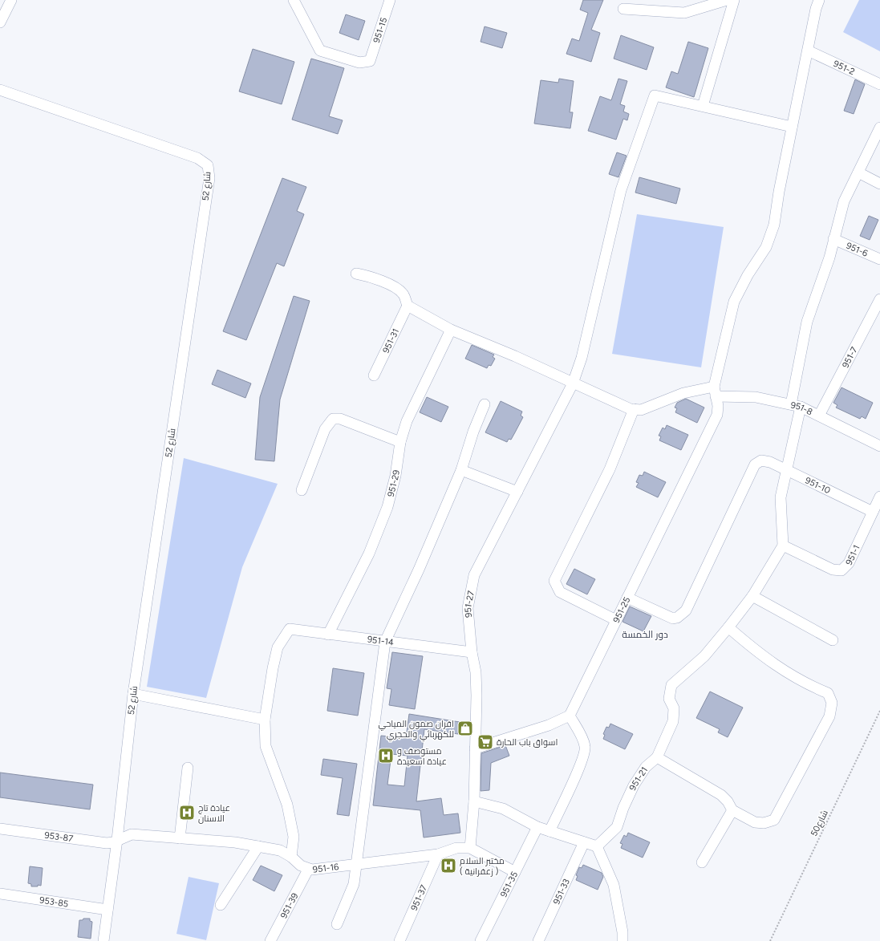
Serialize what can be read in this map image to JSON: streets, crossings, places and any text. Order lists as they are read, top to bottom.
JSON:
{
  "streets": {
    "street": [
      "951-15",
      "951-2",
      "شارع 52",
      "951-6",
      "951-31",
      "951-7",
      "951-8",
      "951-29",
      "951-10",
      "951-1",
      "951-27",
      "951-25",
      "951-14",
      "951-21",
      "953-87",
      "951-16",
      "951-35",
      "951-33",
      "951-37",
      "953-85",
      "951-39"
    ],
    "path": ["شارع50"]
  },
  "crossings": [
    ["951-2", "951-25"],
    ["شارع 52", "953-87"],
    ["شارع 52", "951-16"],
    ["شارع 52", "953-85"],
    ["951-7", "951-8"],
    ["951-8", "951-25"],
    ["951-29", "951-14"],
    ["951-10", "951-1"],
    ["951-10", "951-25"],
    ["951-27", "951-14"],
    ["951-27", "951-16"],
    ["953-87", "951-16"],
    ["951-16", "951-37"],
    ["951-16", "951-39"]
  ],
  "districts": ["دور الخمسة"],
  "places": {
    "shop": ["افران صمون المياحي للكهربائي والحجري"],
    "supermarket": ["اسواق باب الحارة"],
    "hospital": ["مستوصف و عيادة اسعيدة", "عيادة تاج الاسنان", "مختبر السلام ( زعفرانية )"]
  }
}
